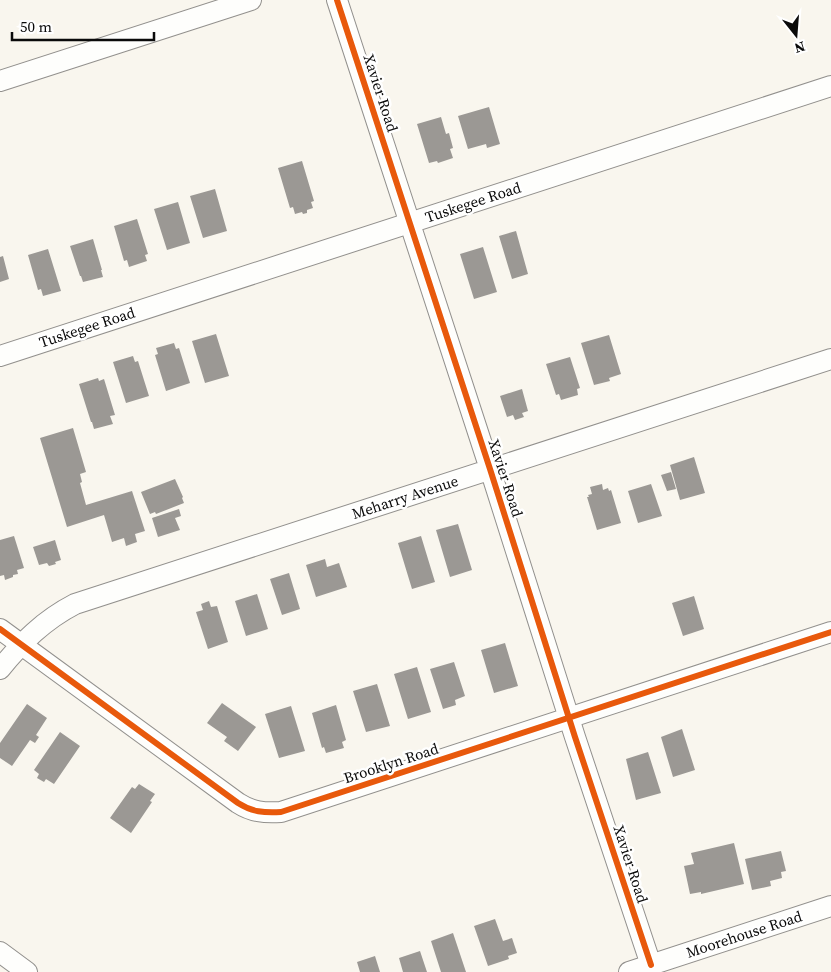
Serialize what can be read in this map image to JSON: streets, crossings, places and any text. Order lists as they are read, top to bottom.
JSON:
{
  "streets": {
    "street": [
      "Xavier Road",
      "Tuskegee Road",
      "Meharry Avenue",
      "Brooklyn Road",
      "Moorehouse Road"
    ]
  },
  "crossings": [
    ["Xavier Road", "Tuskegee Road"],
    ["Xavier Road", "Meharry Avenue"],
    ["Xavier Road", "Brooklyn Road"],
    ["Xavier Road", "Moorehouse Road"],
    ["Meharry Avenue", "Brooklyn Road"]
  ],
  "scale_bar": "50 m",
  "north": "bottom"
}
